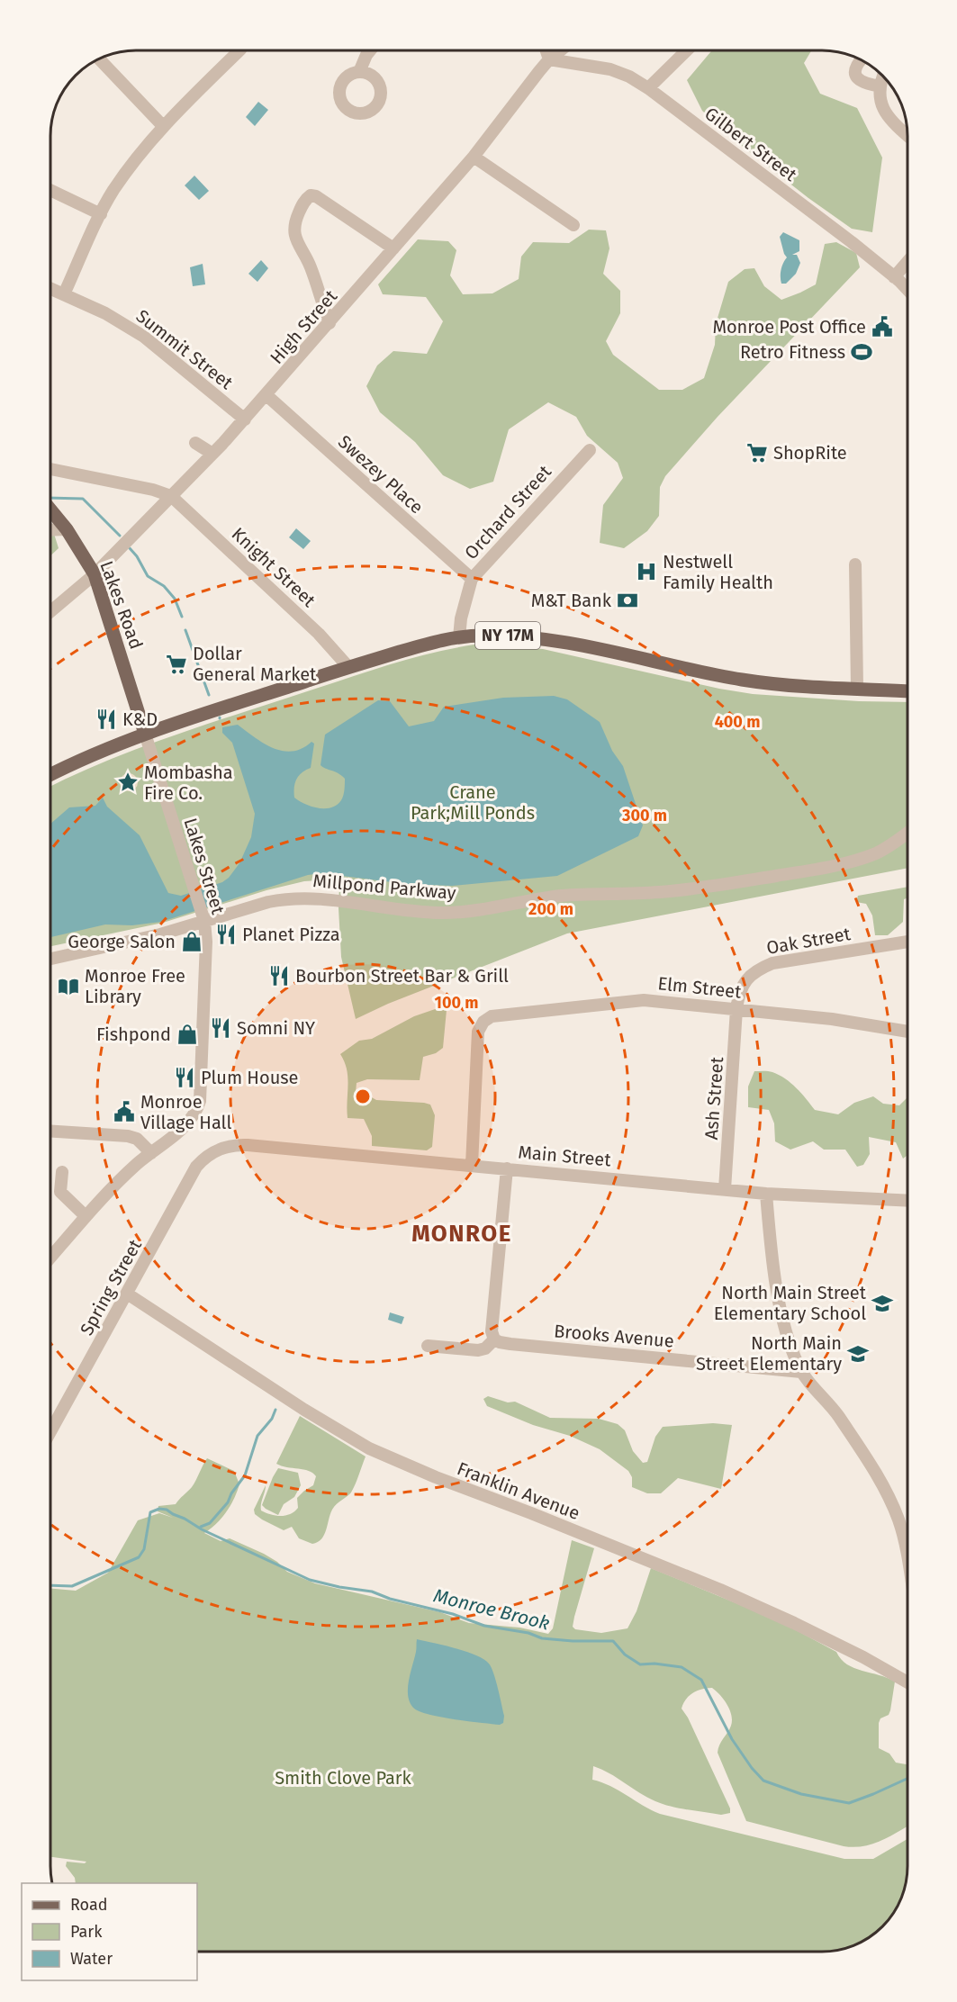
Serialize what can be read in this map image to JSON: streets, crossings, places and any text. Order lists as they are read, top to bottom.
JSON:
{
  "streets": {
    "main road": ["Lakes Road", "NY 17M"],
    "street": [
      "Gilbert Street",
      "High Street",
      "Summit Street",
      "Swezey Place",
      "Orchard Street",
      "Knight Street",
      "Lakes Street",
      "Millpond Parkway",
      "Oak Street",
      "Elm Street",
      "Ash Street",
      "Main Street",
      "Spring Street",
      "Brooks Avenue",
      "Franklin Avenue"
    ]
  },
  "crossings": [
    ["Gilbert Street", "High Street"],
    ["High Street", "Summit Street"],
    ["High Street", "Swezey Place"],
    ["High Street", "Knight Street"],
    ["High Street", "Lakes Road"],
    ["Swezey Place", "Orchard Street"],
    ["Orchard Street", "NY 17M"],
    ["Knight Street", "NY 17M"],
    ["Lakes Road", "NY 17M"],
    ["Lakes Road", "Lakes Street"],
    ["NY 17M", "Lakes Street"],
    ["Lakes Street", "Millpond Parkway"],
    ["Oak Street", "Elm Street"],
    ["Oak Street", "Ash Street"],
    ["Elm Street", "Ash Street"],
    ["Elm Street", "Main Street"],
    ["Ash Street", "Main Street"],
    ["Main Street", "Spring Street"],
    ["Spring Street", "Franklin Avenue"]
  ],
  "districts": ["MONROE"],
  "water": ["Monroe Brook"],
  "parks": ["Crane Park;Mill Ponds", "Smith Clove Park"],
  "places": {
    "public building": ["Monroe Post Office", "Monroe Village Hall"],
    "sports": ["Retro Fitness"],
    "supermarket": ["ShopRite", "Dollar General Market"],
    "hospital": ["Nestwell Family Health"],
    "bank": ["M&T Bank"],
    "restaurant": [
      "K&D",
      "Planet Pizza",
      "Bourbon Street Bar & Grill",
      "Somni NY",
      "Plum House"
    ],
    "place": ["Mombasha Fire Co."],
    "shop": ["George Salon", "Fishpond"],
    "library": ["Monroe Free Library"],
    "school or university": ["North Main Street Elementary School", "North Main Street Elementary"]
  },
  "legend": ["Road", "Park", "Water"],
  "rings": [
    "400 m",
    "300 m",
    "200 m",
    "100 m"
  ]
}
